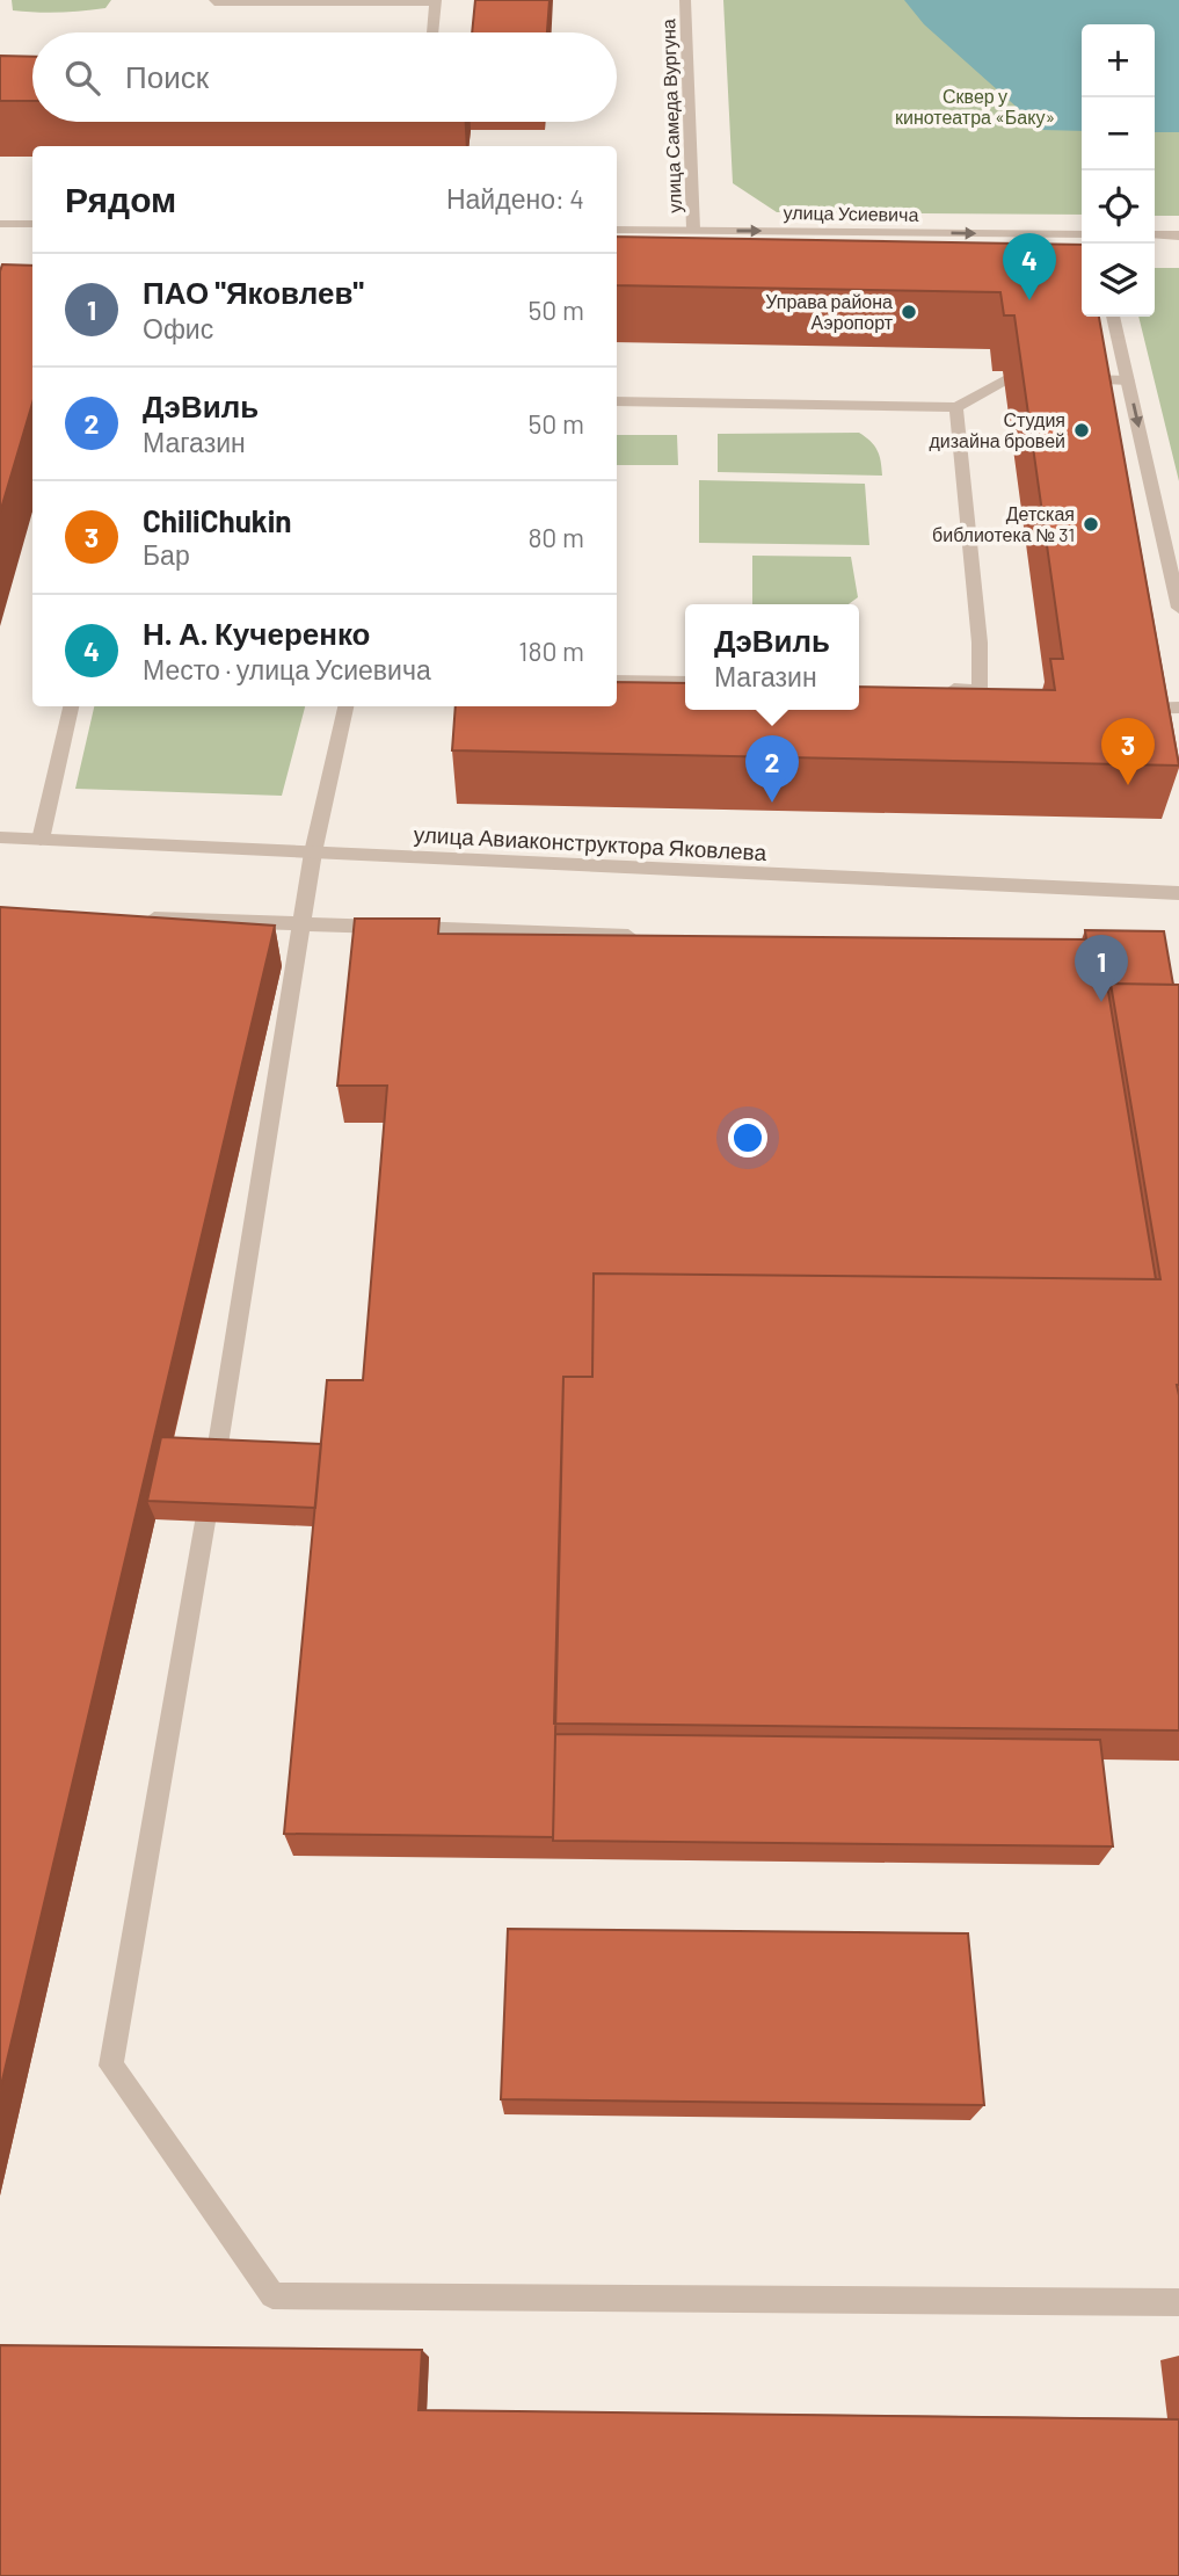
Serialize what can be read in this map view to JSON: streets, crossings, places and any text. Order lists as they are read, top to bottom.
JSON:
{
  "streets": {
    "street": ["улица Самеда Вургуна", "улица Усиевича", "улица Авиаконструктора Яковлева"]
  },
  "crossings": [
    ["улица Самеда Вургуна", "улица Усиевича"]
  ],
  "parks": ["Сквер у кинотеатра «Баку»"],
  "places": ["Управа района Аэропорт", "Студия дизайна бровей", "Детская библиотека № 31"],
  "page": {
    "map_buttons": ["+", "−"],
    "search": "Поиск",
    "heading": ["Рядом", "Найдено: 4"],
    "pins": [
      "4",
      "3",
      "2",
      "1"
    ],
    "list": [
      {
        "mark": "1",
        "name": "ПАО \"Яковлев\"",
        "note": "Офис",
        "value": "50 m"
      },
      {
        "mark": "2",
        "name": "ДэВиль",
        "note": "Магазин",
        "value": "50 m"
      },
      {
        "mark": "3",
        "name": "ChiliChukin",
        "note": "Бар",
        "value": "80 m"
      },
      {
        "mark": "4",
        "name": "Н. А. Кучеренко",
        "note": "Место · улица Усиевича",
        "value": "180 m"
      }
    ],
    "popup": ["ДэВиль", "Магазин"]
  }
}
